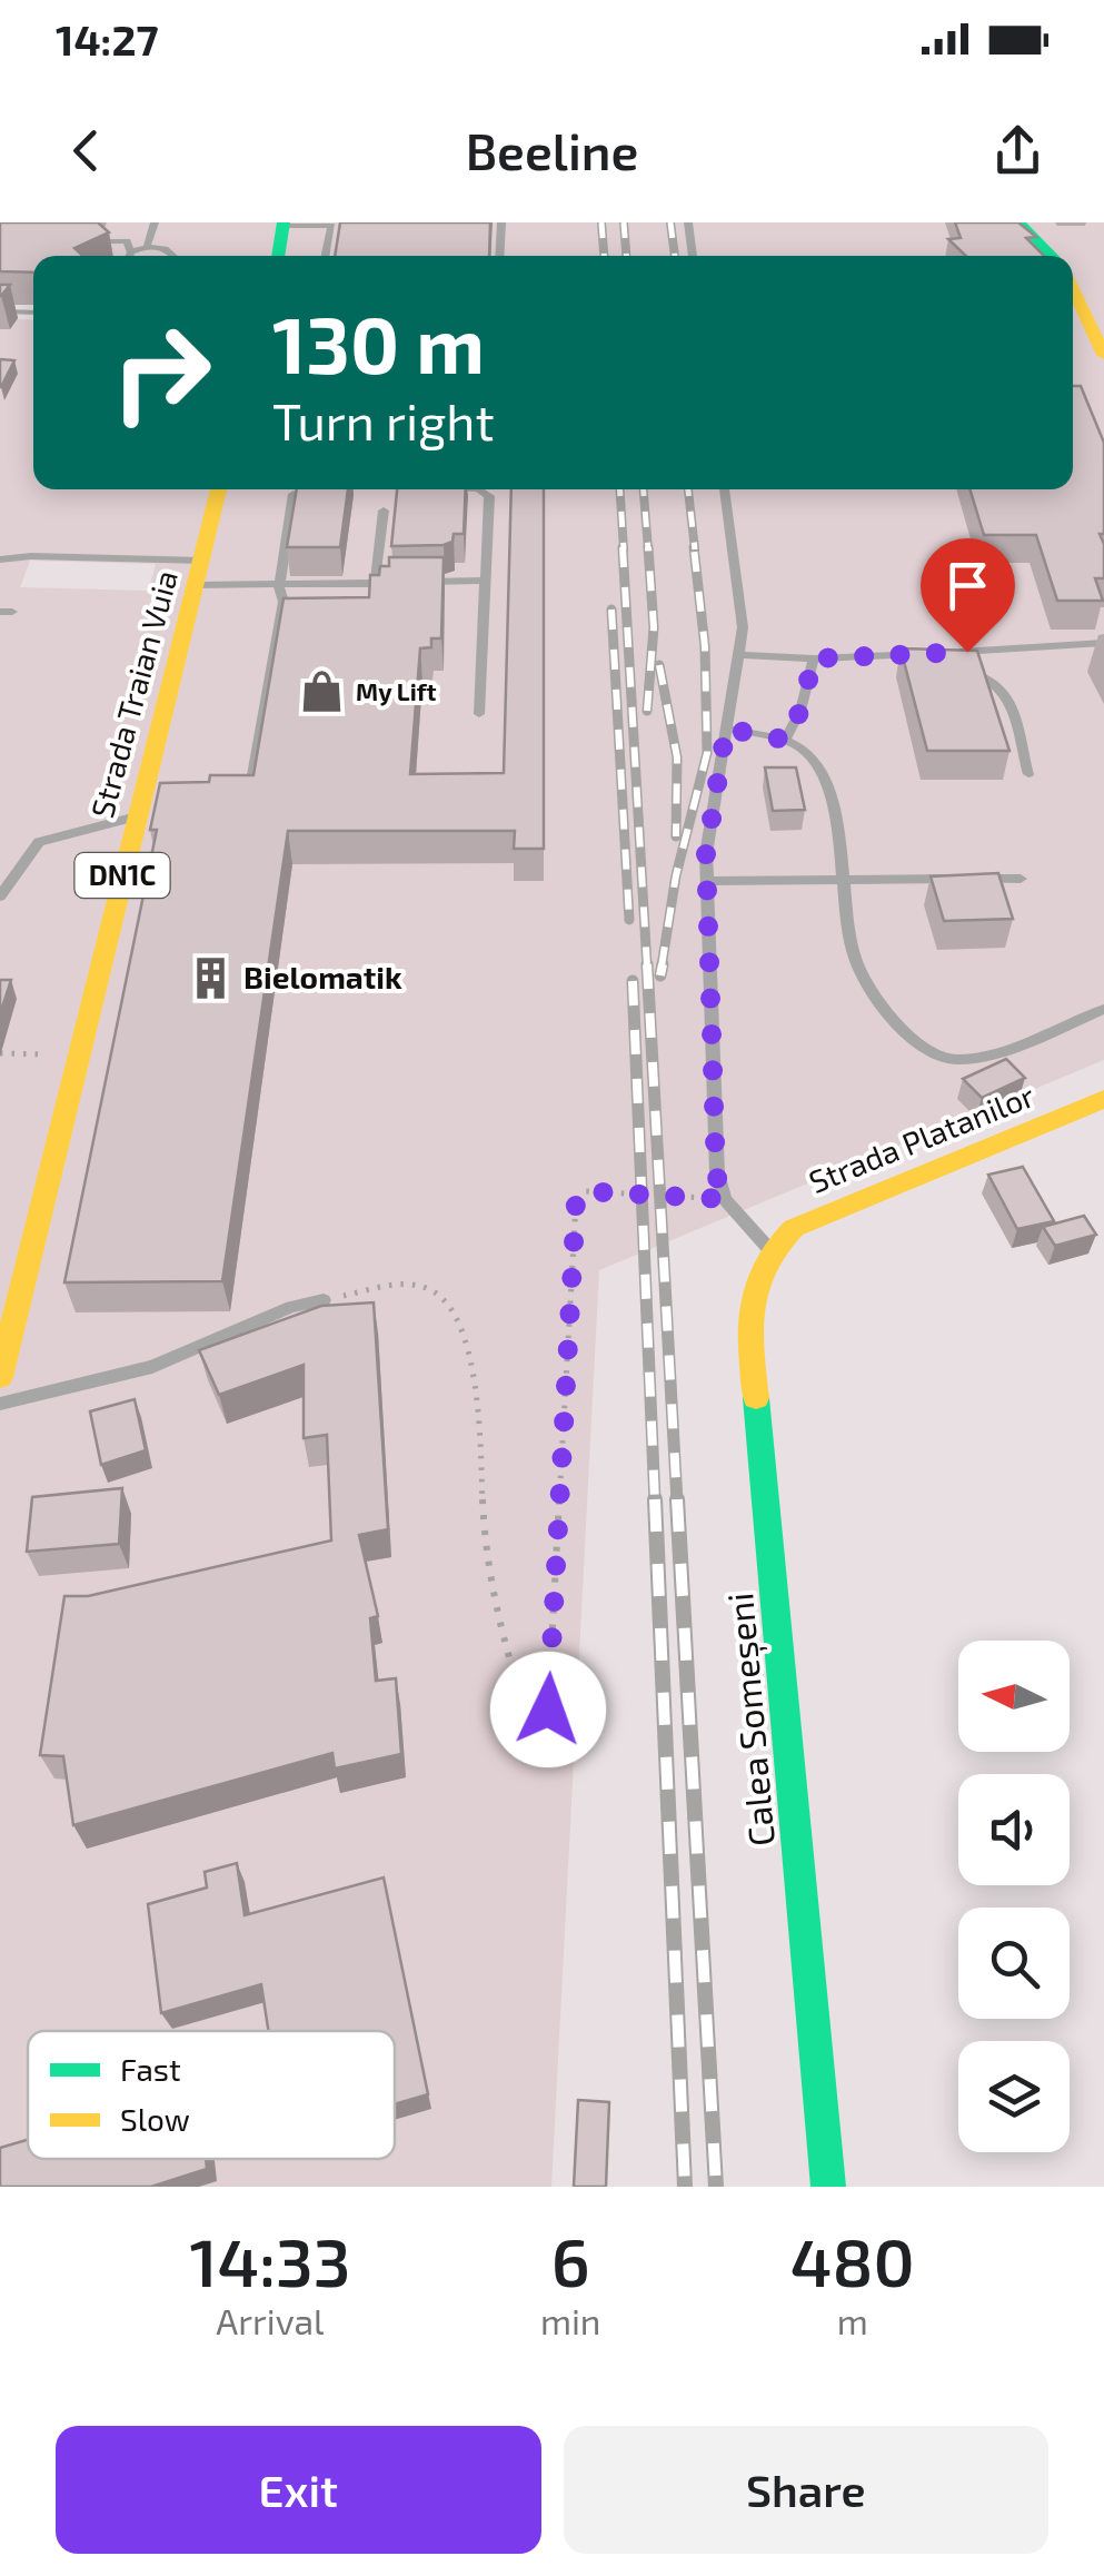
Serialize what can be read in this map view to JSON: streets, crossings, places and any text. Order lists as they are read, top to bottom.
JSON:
{
  "streets": {
    "main road": [
      "Strada Traian Vuia",
      "DN1C",
      "Strada Platanilor",
      "Calea Someșeni"
    ]
  },
  "crossings": [
    ["Strada Platanilor", "Calea Someșeni"]
  ],
  "places": {
    "shop": ["My Lift"],
    "building": ["Bielomatik"]
  },
  "legend": ["Fast", "Slow"],
  "north": "left",
  "page": {
    "status": "14:27",
    "header": "Beeline",
    "turn": ["130 m", "Turn right"],
    "eta": [
      "14:33",
      "Arrival",
      "6",
      "min",
      "480",
      "m"
    ],
    "buttons": ["Exit", "Share"]
  }
}
